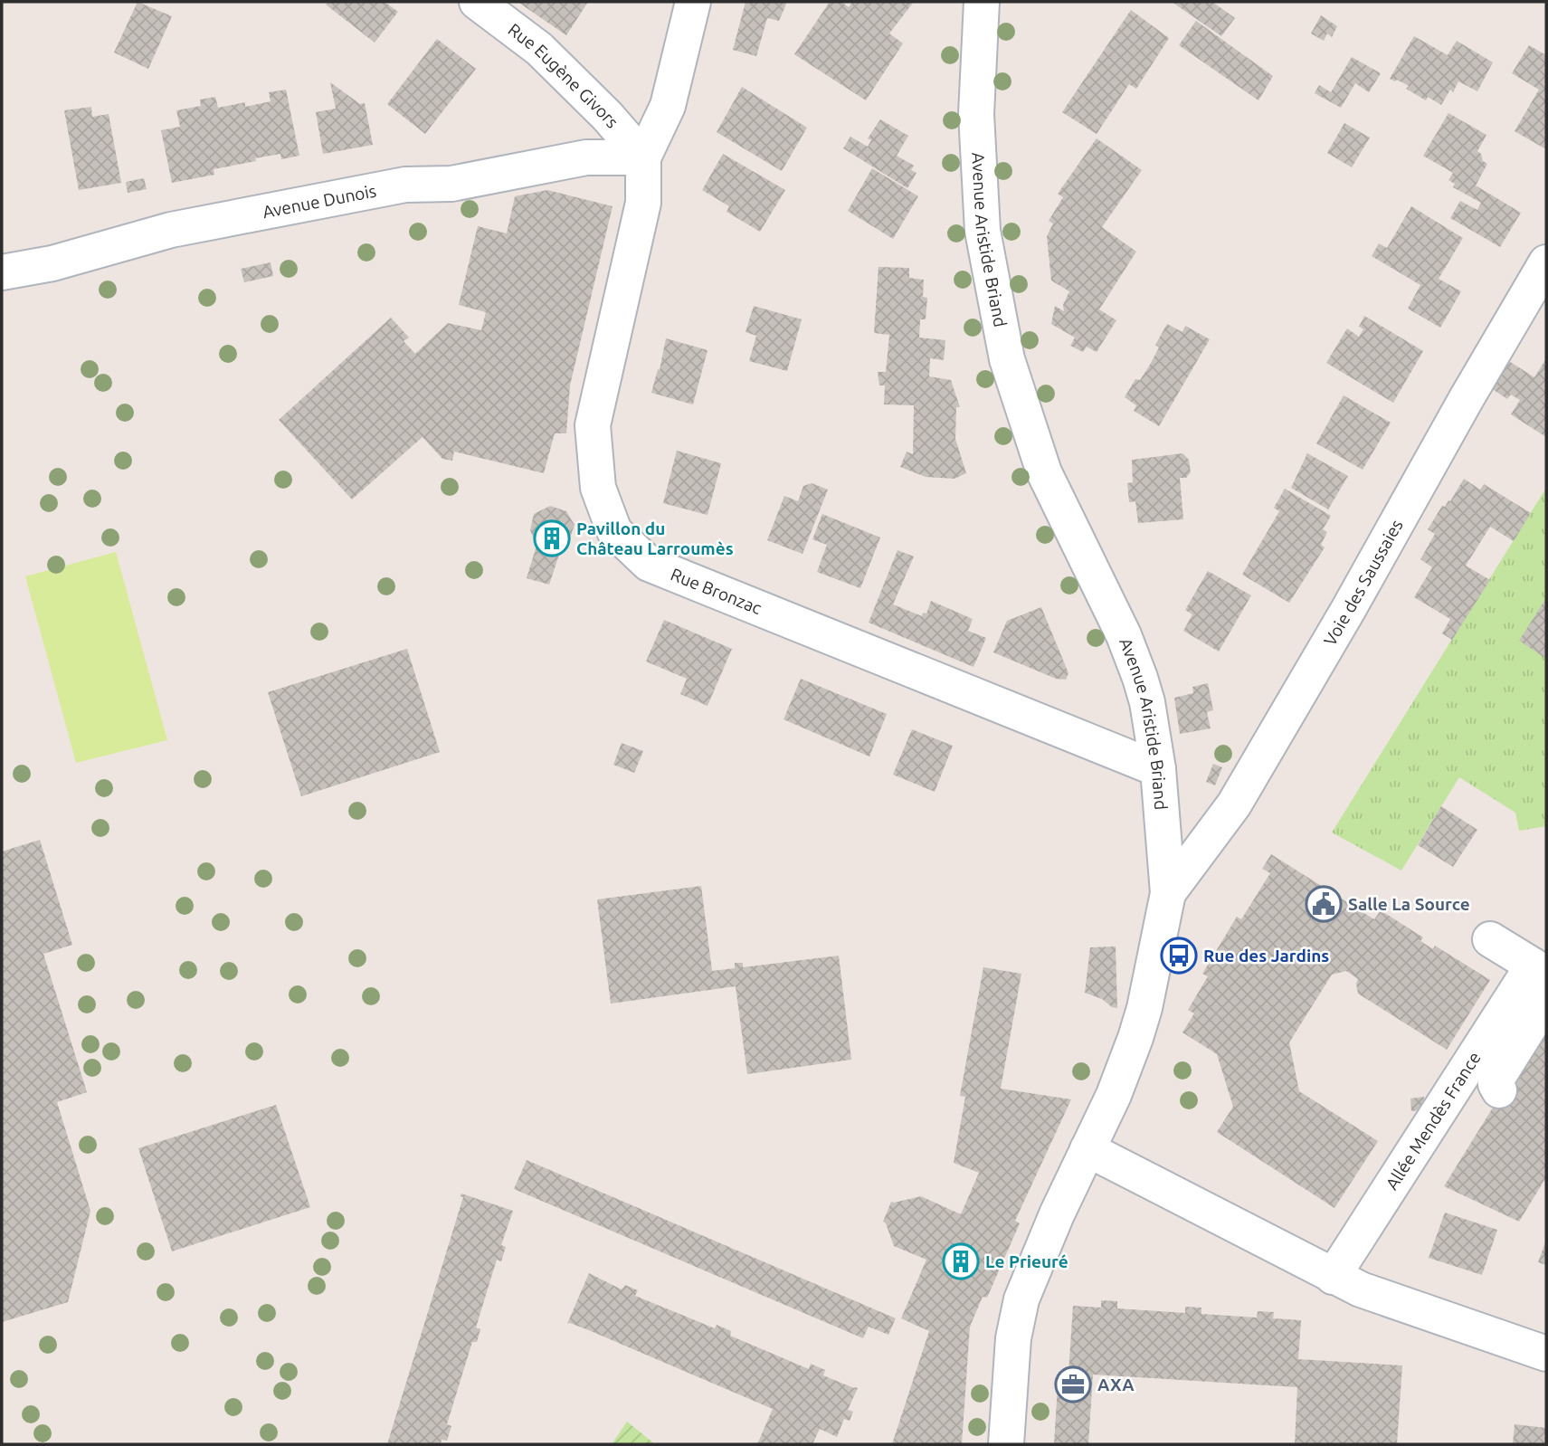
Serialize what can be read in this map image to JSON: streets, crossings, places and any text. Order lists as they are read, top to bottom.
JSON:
{
  "streets": {
    "street": [
      "Rue Eugène Givors",
      "Avenue Dunois",
      "Avenue Aristide Briand",
      "Voie des Saussaies",
      "Rue Bronzac",
      "Allée Mendès France"
    ]
  },
  "crossings": [
    ["Rue Eugène Givors", "Avenue Dunois"],
    ["Rue Eugène Givors", "Rue Bronzac"],
    ["Avenue Dunois", "Rue Bronzac"],
    ["Avenue Aristide Briand", "Voie des Saussaies"],
    ["Avenue Aristide Briand", "Rue Bronzac"]
  ],
  "places": {
    "building": ["Pavillon du Château Larroumès", "Le Prieuré"],
    "public building": ["Salle La Source"],
    "bus stop": ["Rue des Jardins"],
    "office": ["AXA"]
  }
}
